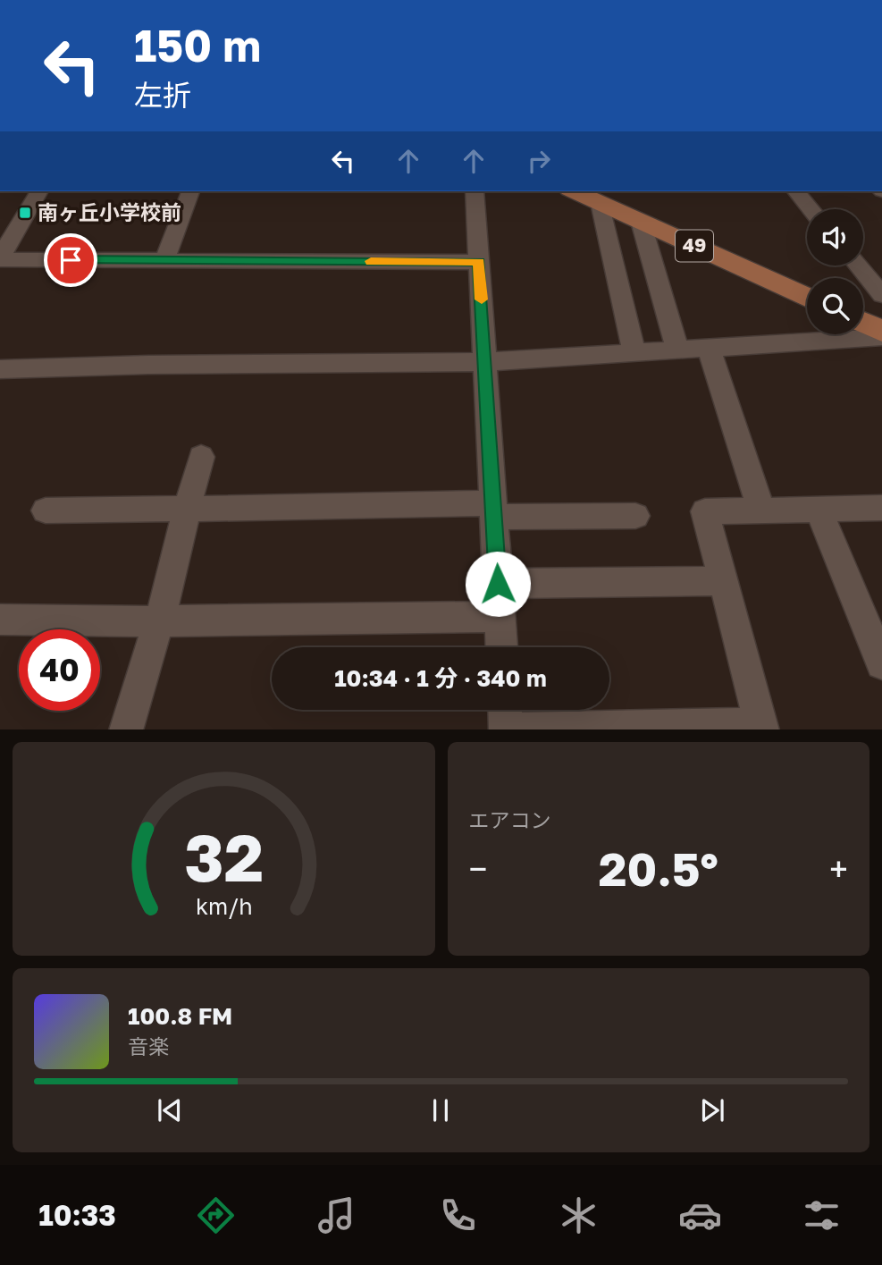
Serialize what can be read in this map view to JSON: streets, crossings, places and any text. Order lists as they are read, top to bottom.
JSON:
{
  "streets": {
    "main road": ["49"]
  },
  "places": {
    "transit": ["南ヶ丘小学校前"]
  },
  "page": {
    "turn": ["150 m", "左折"],
    "limit": "40",
    "trip": "10:34 · 1 分 · 340 m",
    "tile": "エアコン",
    "heat": ["−", "20.5°", "+"],
    "song": ["100.8 FM", "音楽"],
    "tabs": "10:33",
    "gauge": ["32", "km/h"]
  }
}
